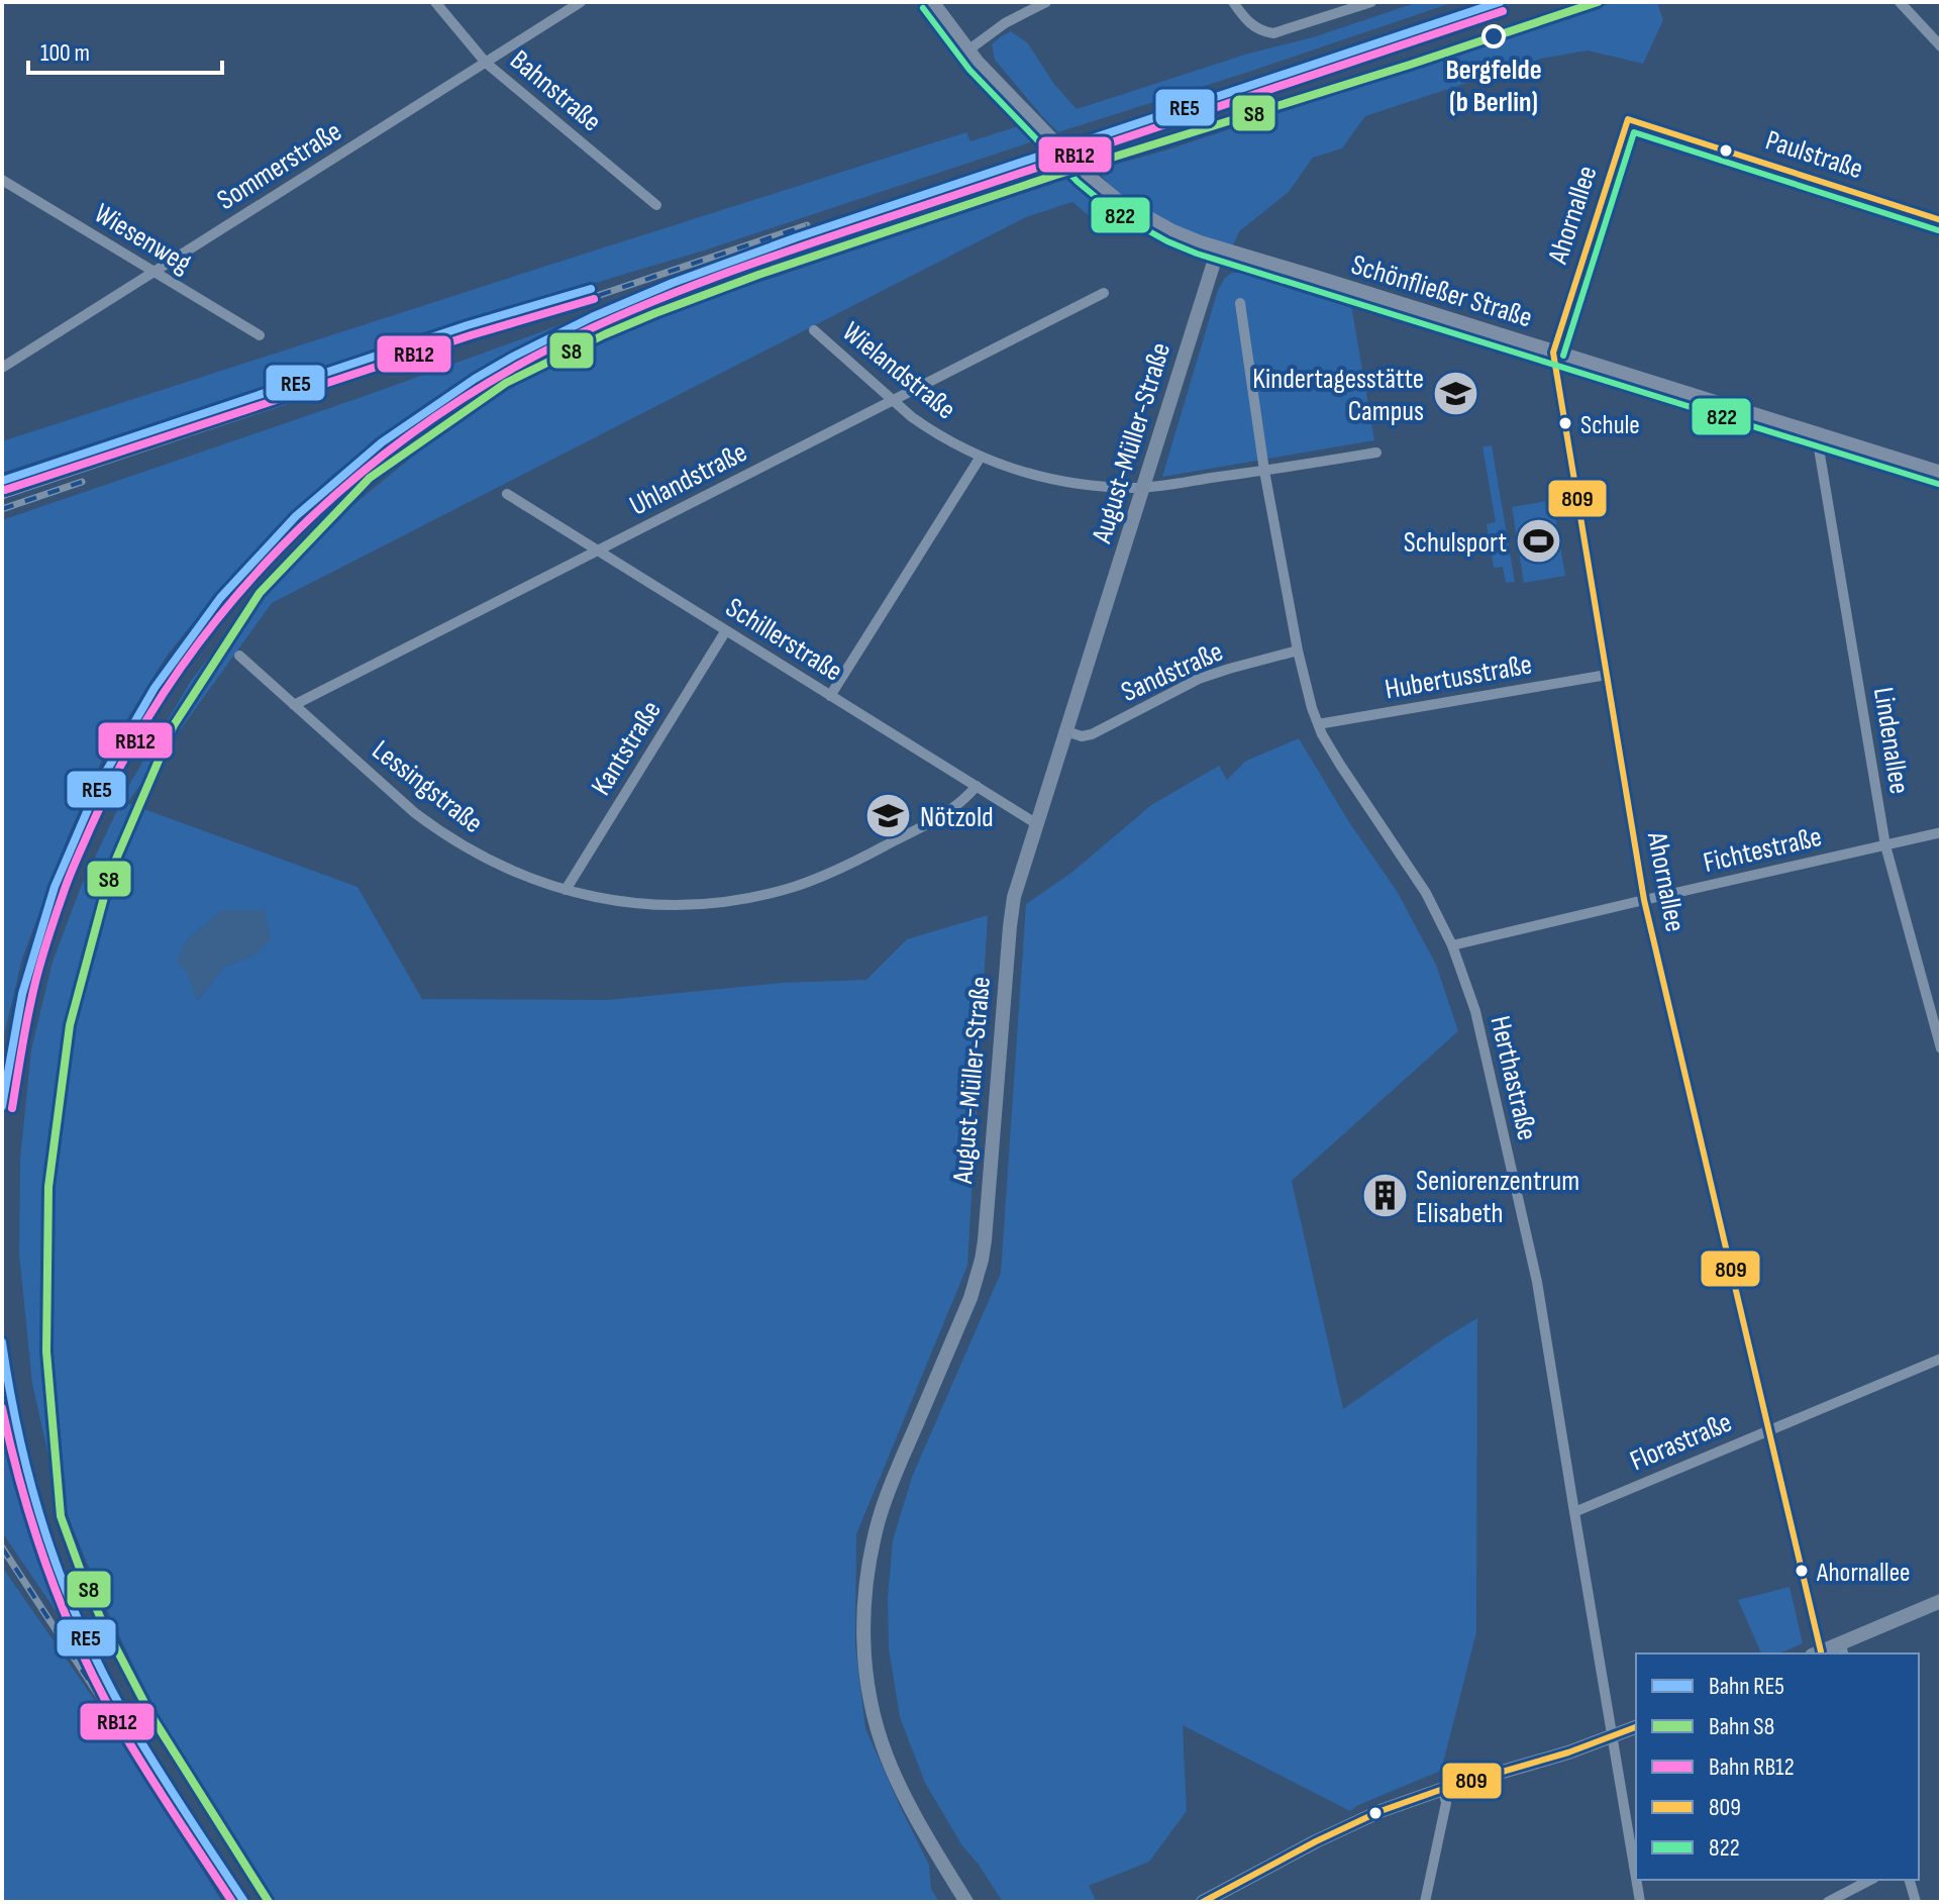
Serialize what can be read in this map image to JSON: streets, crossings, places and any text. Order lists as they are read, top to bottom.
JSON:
{
  "streets": {
    "main road": ["Schönfließer Straße", "August-Müller-Straße"],
    "street": [
      "Bahnstraße",
      "Paulstraße",
      "Sommerstraße",
      "Ahornallee",
      "Wiesenweg",
      "Wielandstraße",
      "Uhlandstraße",
      "Schillerstraße",
      "Sandstraße",
      "Hubertusstraße",
      "Lindenallee",
      "Kantstraße",
      "Lessingstraße",
      "Fichtestraße",
      "Herthastraße",
      "Florastraße"
    ]
  },
  "crossings": [
    ["Bahnstraße", "Sommerstraße"],
    ["Paulstraße", "Ahornallee"],
    ["Sommerstraße", "Wiesenweg"],
    ["Ahornallee", "Schönfließer Straße"],
    ["Ahornallee", "Hubertusstraße"],
    ["Ahornallee", "Fichtestraße"],
    ["Ahornallee", "Florastraße"],
    ["Schönfließer Straße", "August-Müller-Straße"],
    ["Schönfließer Straße", "Lindenallee"],
    ["Wielandstraße", "August-Müller-Straße"],
    ["Wielandstraße", "Uhlandstraße"],
    ["Wielandstraße", "Herthastraße"],
    ["August-Müller-Straße", "Schillerstraße"],
    ["August-Müller-Straße", "Sandstraße"],
    ["Uhlandstraße", "Schillerstraße"],
    ["Uhlandstraße", "Lessingstraße"],
    ["Schillerstraße", "Kantstraße"],
    ["Schillerstraße", "Lessingstraße"],
    ["Sandstraße", "Herthastraße"],
    ["Hubertusstraße", "Herthastraße"],
    ["Lindenallee", "Fichtestraße"],
    ["Kantstraße", "Lessingstraße"],
    ["Fichtestraße", "Herthastraße"],
    ["Herthastraße", "Florastraße"]
  ],
  "places": {
    "other": ["Bergfelde (b Berlin)", "Schule", "Ahornallee"],
    "school or university": ["Kindertagesstätte Campus", "Nötzold"],
    "sports": ["Schulsport"],
    "building": ["Seniorenzentrum Elisabeth"]
  },
  "lines": [
    "rail line RE5",
    "rail line S8",
    "transit line 822",
    "rail line RB12",
    "transit line 809"
  ],
  "legend": [
    "Bahn RE5",
    "Bahn S8",
    "Bahn RB12",
    "809",
    "822"
  ],
  "scale_bar": "100 m"
}
